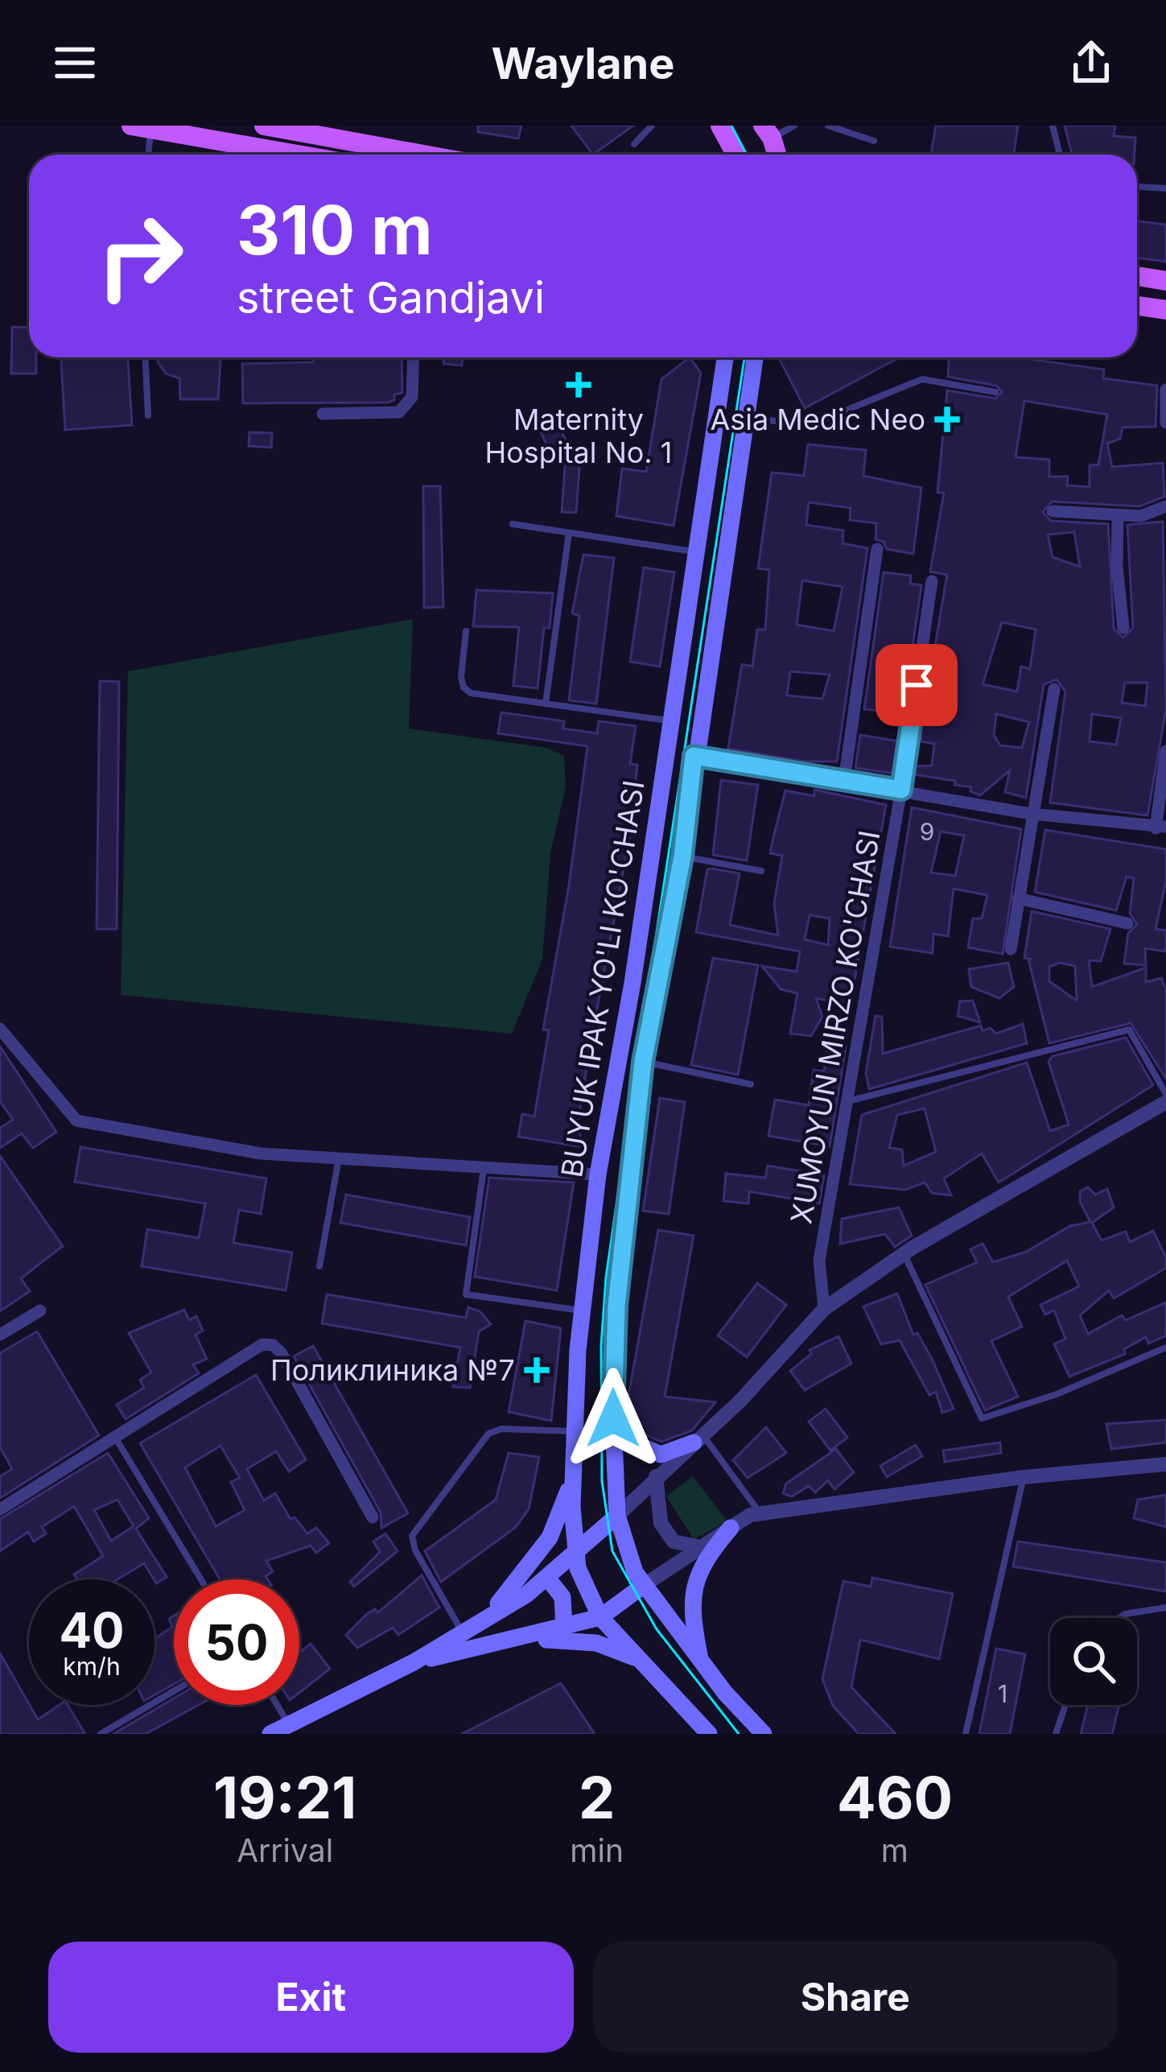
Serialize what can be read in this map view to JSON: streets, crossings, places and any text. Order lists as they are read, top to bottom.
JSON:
{
  "streets": {
    "main road": ["BUYUK IPAK YO'LI KO'CHASI"],
    "street": ["XUMOYUN MIRZO KO'CHASI"]
  },
  "places": {
    "health": ["Maternity Hospital No. 1", "Asia Medic Neo", "Поликлиника №7"]
  },
  "house_numbers": ["9", "1"],
  "page": {
    "header": "Waylane",
    "turn": ["310 m", "street Gandjavi"],
    "speed": "40 km/h",
    "limit": "50",
    "eta": [
      "19:21",
      "Arrival",
      "2",
      "min",
      "460",
      "m"
    ],
    "buttons": ["Exit", "Share"]
  }
}
